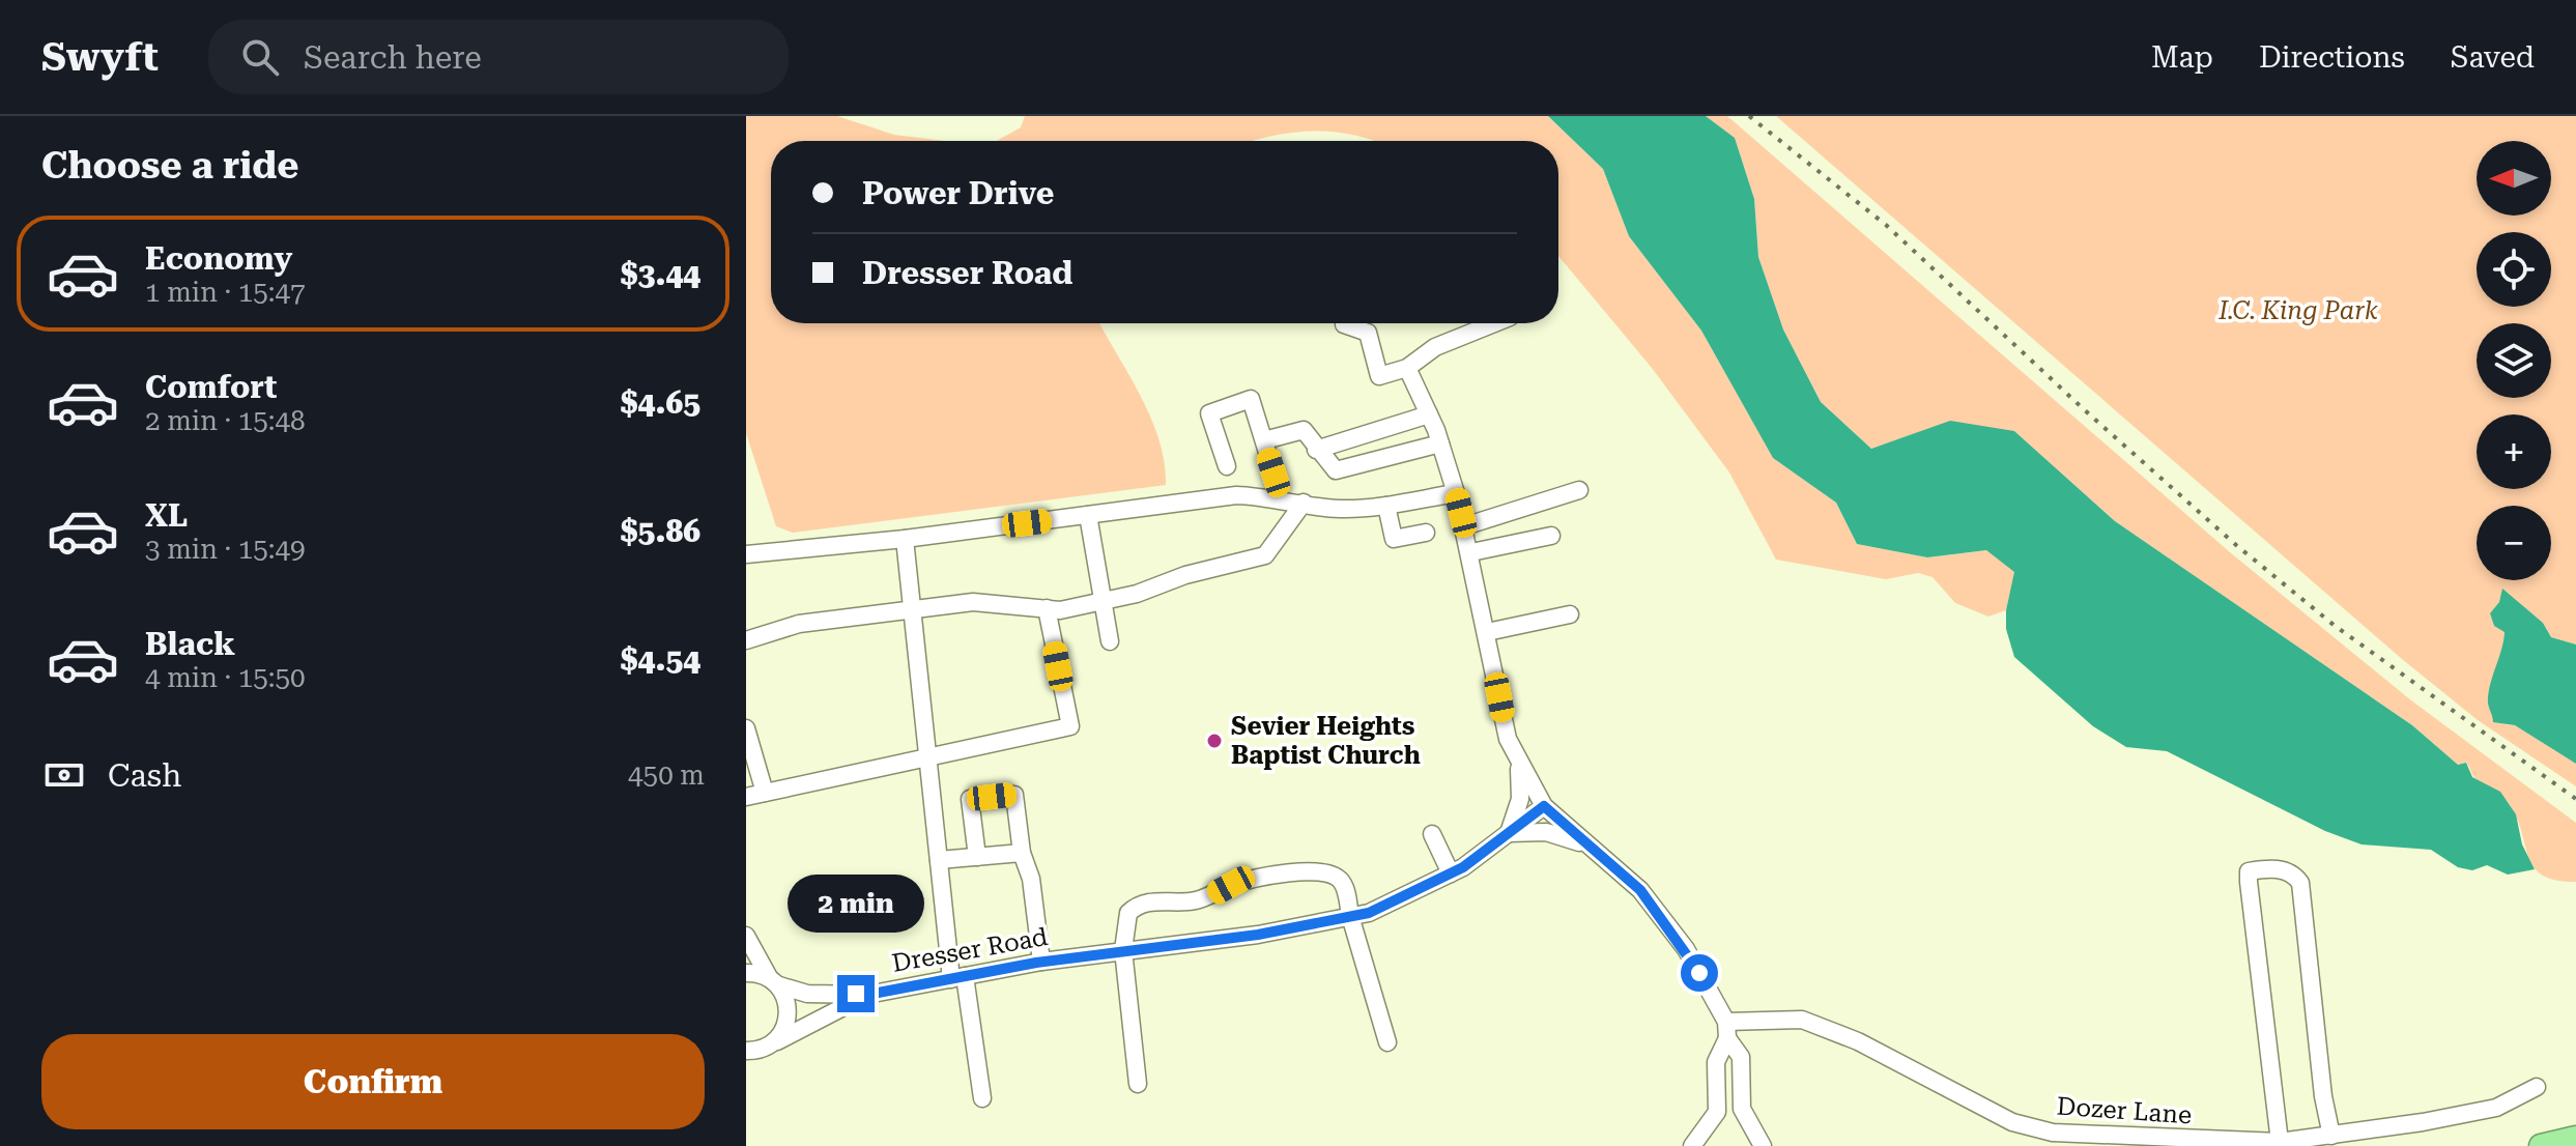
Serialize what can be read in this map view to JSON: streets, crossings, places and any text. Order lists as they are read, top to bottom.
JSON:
{
  "streets": {
    "street": ["Dresser Road", "Dozer Lane"]
  },
  "parks": ["I.C. King Park"],
  "places": ["Sevier Heights Baptist Church"],
  "north": "left",
  "page": {
    "header": "Swyft",
    "search": "Search here",
    "nav": ["Map", "Directions", "Saved"],
    "heading": "Choose a ride",
    "map_buttons": ["+", "−"],
    "banner": ["Power Drive", "Dresser Road"],
    "list": [
      {
        "name": "Economy",
        "note": "1 min · 15:47",
        "value": "$3.44"
      },
      {
        "name": "Comfort",
        "note": "2 min · 15:48",
        "value": "$4.65"
      },
      {
        "name": "XL",
        "note": "3 min · 15:49",
        "value": "$5.86"
      },
      {
        "name": "Black",
        "note": "4 min · 15:50",
        "value": "$4.54"
      }
    ],
    "pay": ["Cash", "450 m"],
    "bubble": "2 min",
    "buttons": "Confirm"
  }
}
